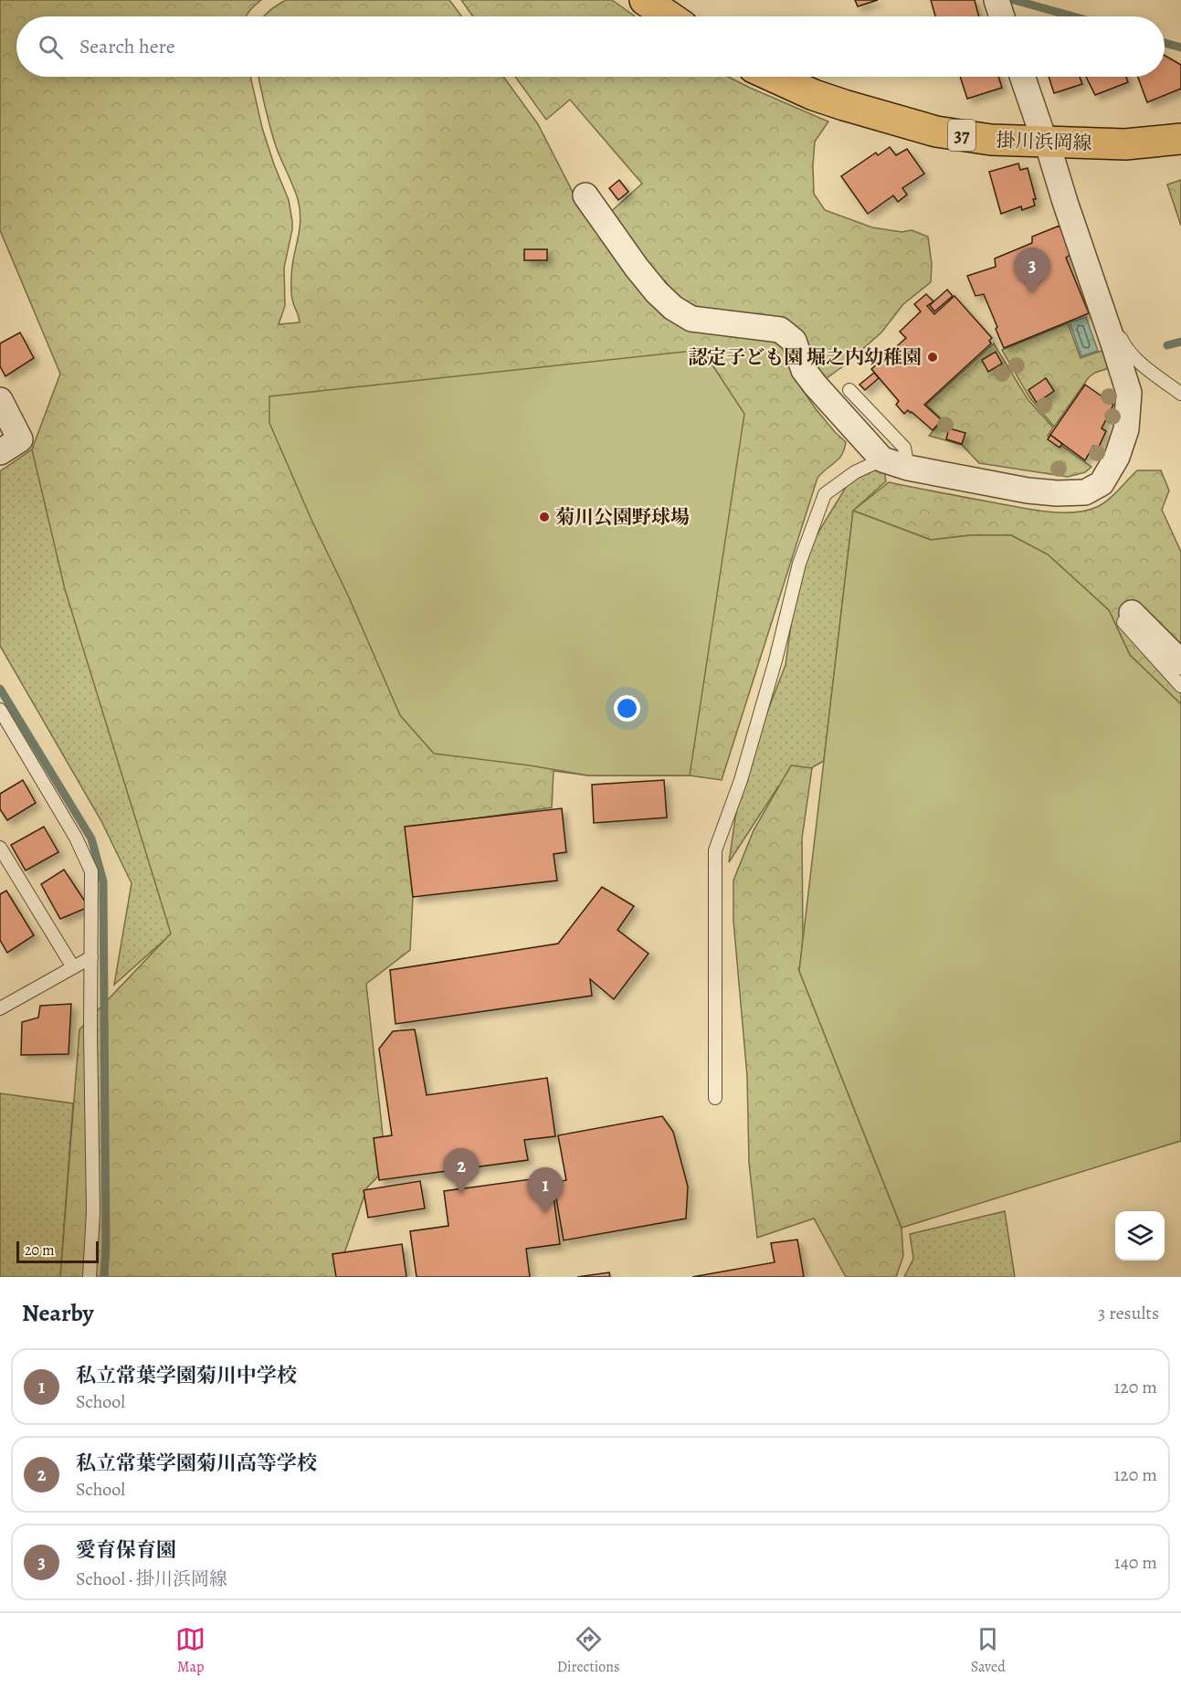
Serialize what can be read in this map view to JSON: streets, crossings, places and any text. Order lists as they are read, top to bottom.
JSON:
{
  "streets": {
    "main road": ["37", "掛川浜岡線"]
  },
  "places": ["認定子ども園 堀之内幼稚園", "菊川公園野球場"],
  "scale_bar": "20 m",
  "page": {
    "search": "Search here",
    "pins": ["3", "2", "1"],
    "scale": "20 m",
    "heading": ["Nearby", "3 results"],
    "list": [
      {
        "mark": "1",
        "name": "私立常葉学園菊川中学校",
        "note": "School",
        "value": "120 m"
      },
      {
        "mark": "2",
        "name": "私立常葉学園菊川高等学校",
        "note": "School",
        "value": "120 m"
      },
      {
        "mark": "3",
        "name": "愛育保育園",
        "note": "School · 掛川浜岡線",
        "value": "140 m"
      }
    ],
    "nav": ["Map", "Directions", "Saved"]
  }
}
